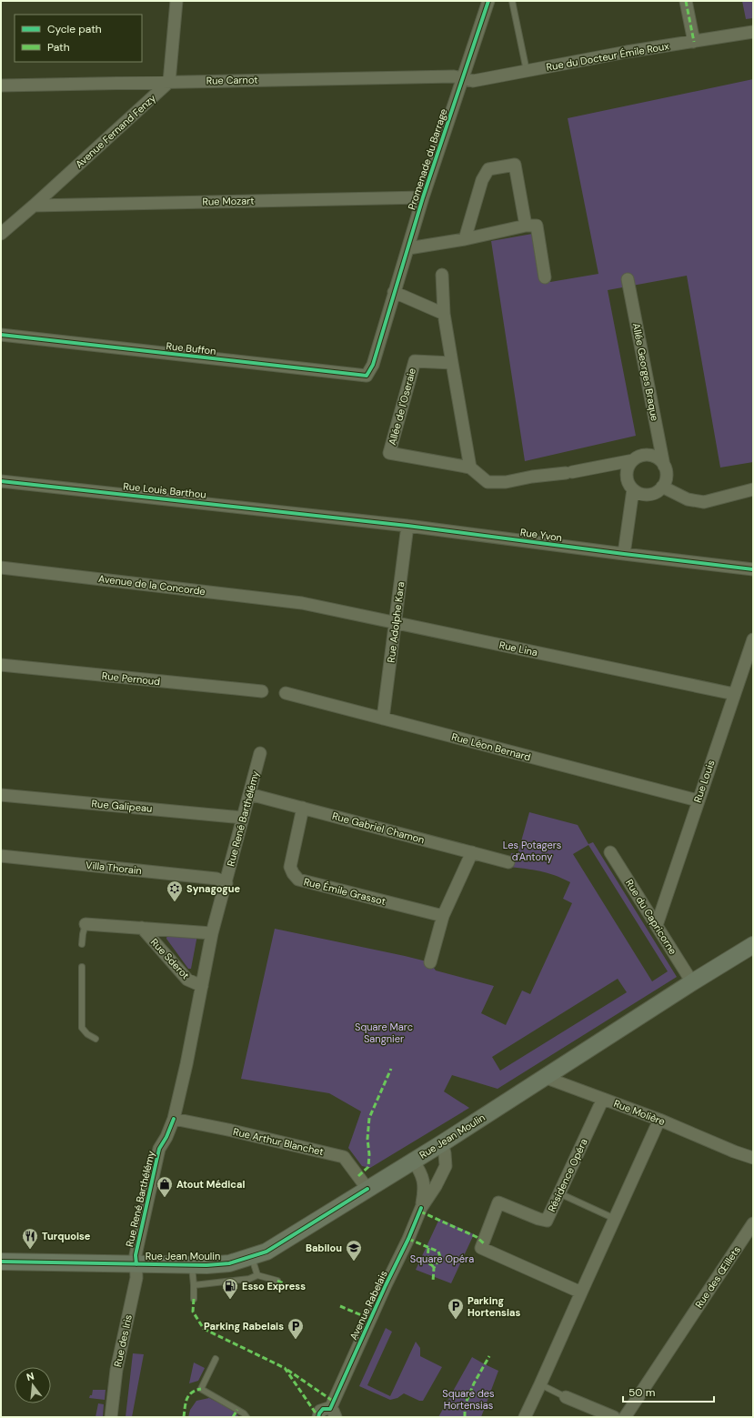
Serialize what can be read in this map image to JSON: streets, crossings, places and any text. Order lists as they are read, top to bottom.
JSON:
{
  "streets": {
    "main road": ["Rue Jean Moulin"],
    "street": [
      "Rue du Docteur Émile Roux",
      "Rue Carnot",
      "Avenue Fernand Fenzy",
      "Promenade du Barrage",
      "Rue Mozart",
      "Rue Buffon",
      "Allée Georges Braque",
      "Allée de l'Oseraie",
      "Rue Louis Barthou",
      "Rue Yvon",
      "Avenue de la Concorde",
      "Rue Adolphe Kara",
      "Rue Lina",
      "Rue Pernoud",
      "Rue Léon Bernard",
      "Rue Louis",
      "Rue Galipeau",
      "Rue René Barthélémy",
      "Rue Gabriel Chamon",
      "Villa Thorain",
      "Rue Émile Grassot",
      "Rue du Capricorne",
      "Rue Sderot",
      "Rue Molière",
      "Rue Arthur Blanchet",
      "Résidence Opéra",
      "Rue des Œillets",
      "Avenue Rabelais",
      "Rue des Iris"
    ]
  },
  "crossings": [
    ["Rue du Docteur Émile Roux", "Rue Carnot"],
    ["Rue du Docteur Émile Roux", "Promenade du Barrage"],
    ["Rue Carnot", "Avenue Fernand Fenzy"],
    ["Rue Carnot", "Promenade du Barrage"],
    ["Avenue Fernand Fenzy", "Rue Mozart"],
    ["Promenade du Barrage", "Rue Mozart"],
    ["Promenade du Barrage", "Rue Buffon"],
    ["Allée Georges Braque", "Allée de l'Oseraie"],
    ["Rue Louis Barthou", "Rue Yvon"],
    ["Rue Yvon", "Rue Adolphe Kara"],
    ["Avenue de la Concorde", "Rue Lina"],
    ["Rue Adolphe Kara", "Rue Lina"],
    ["Rue Adolphe Kara", "Rue Léon Bernard"],
    ["Rue Lina", "Rue Louis"],
    ["Rue Léon Bernard", "Rue Louis"],
    ["Rue Louis", "Rue du Capricorne"],
    ["Rue Galipeau", "Rue René Barthélémy"],
    ["Rue René Barthélémy", "Rue Gabriel Chamon"],
    ["Rue René Barthélémy", "Villa Thorain"],
    ["Rue René Barthélémy", "Rue Sderot"],
    ["Rue René Barthélémy", "Rue Jean Moulin"],
    ["Rue René Barthélémy", "Rue Arthur Blanchet"],
    ["Rue René Barthélémy", "Rue des Iris"],
    ["Rue Gabriel Chamon", "Rue Émile Grassot"],
    ["Rue du Capricorne", "Rue Jean Moulin"],
    ["Rue Molière", "Rue Jean Moulin"],
    ["Rue Molière", "Résidence Opéra"],
    ["Rue Jean Moulin", "Rue Arthur Blanchet"],
    ["Rue Jean Moulin", "Avenue Rabelais"],
    ["Rue Jean Moulin", "Rue des Iris"]
  ],
  "parks": [
    "Les Potagers d'Antony",
    "Square Marc Sangnier",
    "Square Opéra",
    "Square des Hortensias"
  ],
  "places": {
    "synagogue": ["Synagogue"],
    "shop": ["Atout Médical"],
    "restaurant": ["Turquoise"],
    "school or university": ["Babilou"],
    "fuel station": ["Esso Express"],
    "parking": ["Parking Hortensias", "Parking Rabelais"]
  },
  "legend": ["Cycle path", "Path"],
  "scale_bar": "50 m",
  "north": "top"
}
